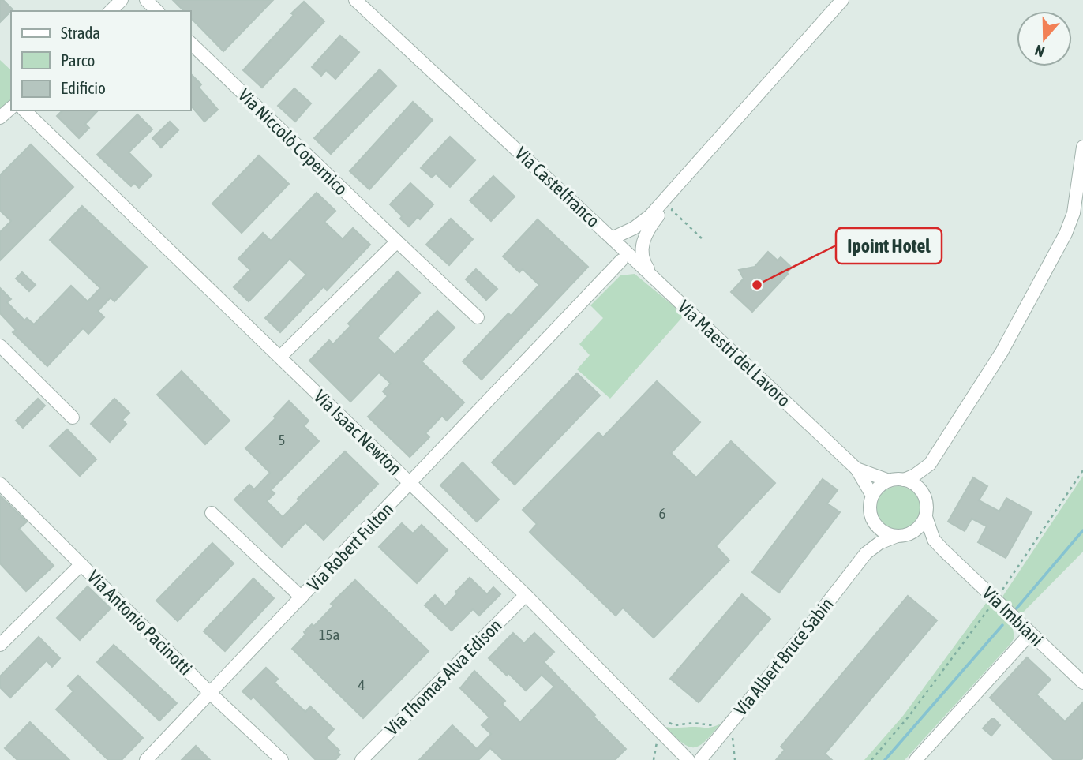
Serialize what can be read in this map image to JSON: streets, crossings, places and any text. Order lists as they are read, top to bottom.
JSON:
{
  "streets": {
    "street": [
      "Via Niccolò Copernico",
      "Via Castelfranco",
      "Via Maestri del Lavoro",
      "Via Isaac Newton",
      "Via Robert Fulton",
      "Via Imbiani",
      "Via Antonio Pacinotti",
      "Via Albert Bruce Sabin",
      "Via Thomas Alva Edison"
    ]
  },
  "crossings": [
    ["Via Castelfranco", "Via Maestri del Lavoro"],
    ["Via Maestri del Lavoro", "Via Imbiani"],
    ["Via Maestri del Lavoro", "Via Albert Bruce Sabin"],
    ["Via Isaac Newton", "Via Robert Fulton"],
    ["Via Isaac Newton", "Via Thomas Alva Edison"],
    ["Via Robert Fulton", "Via Antonio Pacinotti"],
    ["Via Imbiani", "Via Albert Bruce Sabin"]
  ],
  "places": ["Ipoint Hotel"],
  "house_numbers": [
    "5",
    "6",
    "15a",
    "4"
  ],
  "legend": ["Strada", "Parco", "Edificio"],
  "north": "bottom"
}
